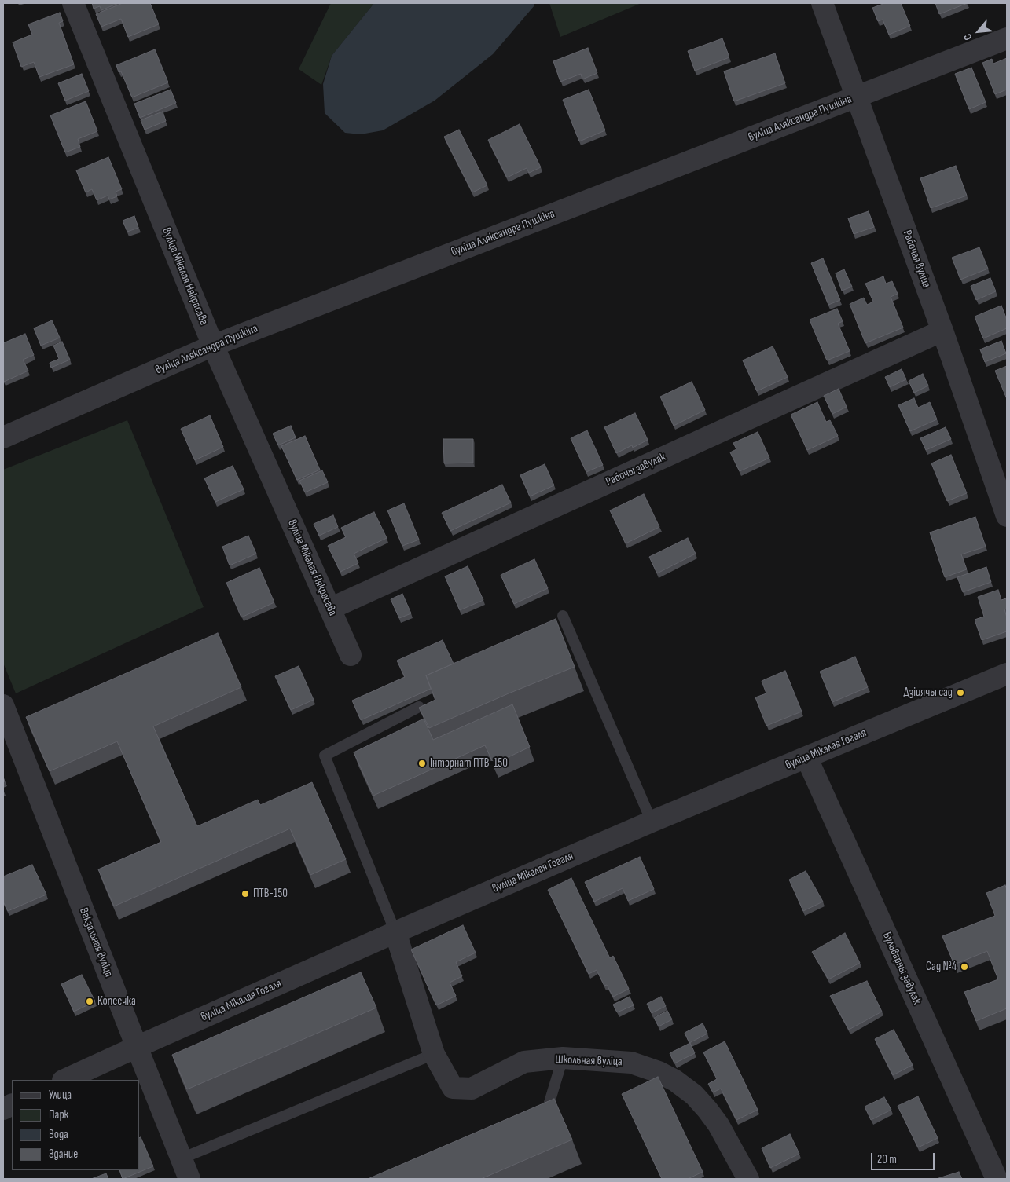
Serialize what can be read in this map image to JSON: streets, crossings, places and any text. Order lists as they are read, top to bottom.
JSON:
{
  "streets": {
    "street": [
      "вуліца Аляксандра Пушкіна",
      "Рабочая вуліца",
      "вуліца Мікалая Някрасава",
      "Рабочы завулак",
      "вуліца Мікалая Гогаля",
      "Вакзальная вуліца",
      "Бульварны завулак",
      "Школьная вуліца"
    ]
  },
  "crossings": [
    ["вуліца Аляксандра Пушкіна", "Рабочая вуліца"],
    ["вуліца Аляксандра Пушкіна", "вуліца Мікалая Някрасава"],
    ["Рабочая вуліца", "Рабочы завулак"],
    ["вуліца Мікалая Някрасава", "Рабочы завулак"],
    ["вуліца Мікалая Гогаля", "Вакзальная вуліца"],
    ["вуліца Мікалая Гогаля", "Бульварны завулак"],
    ["вуліца Мікалая Гогаля", "Школьная вуліца"]
  ],
  "places": [
    "Дзіцячы сад",
    "Інтэрнат ПТВ-150",
    "ПТВ-150",
    "Сад №4",
    "Копеечка"
  ],
  "legend": [
    "Улица",
    "Парк",
    "Вода",
    "Здание"
  ],
  "scale_bar": "20 m",
  "north": "bottom left"
}
